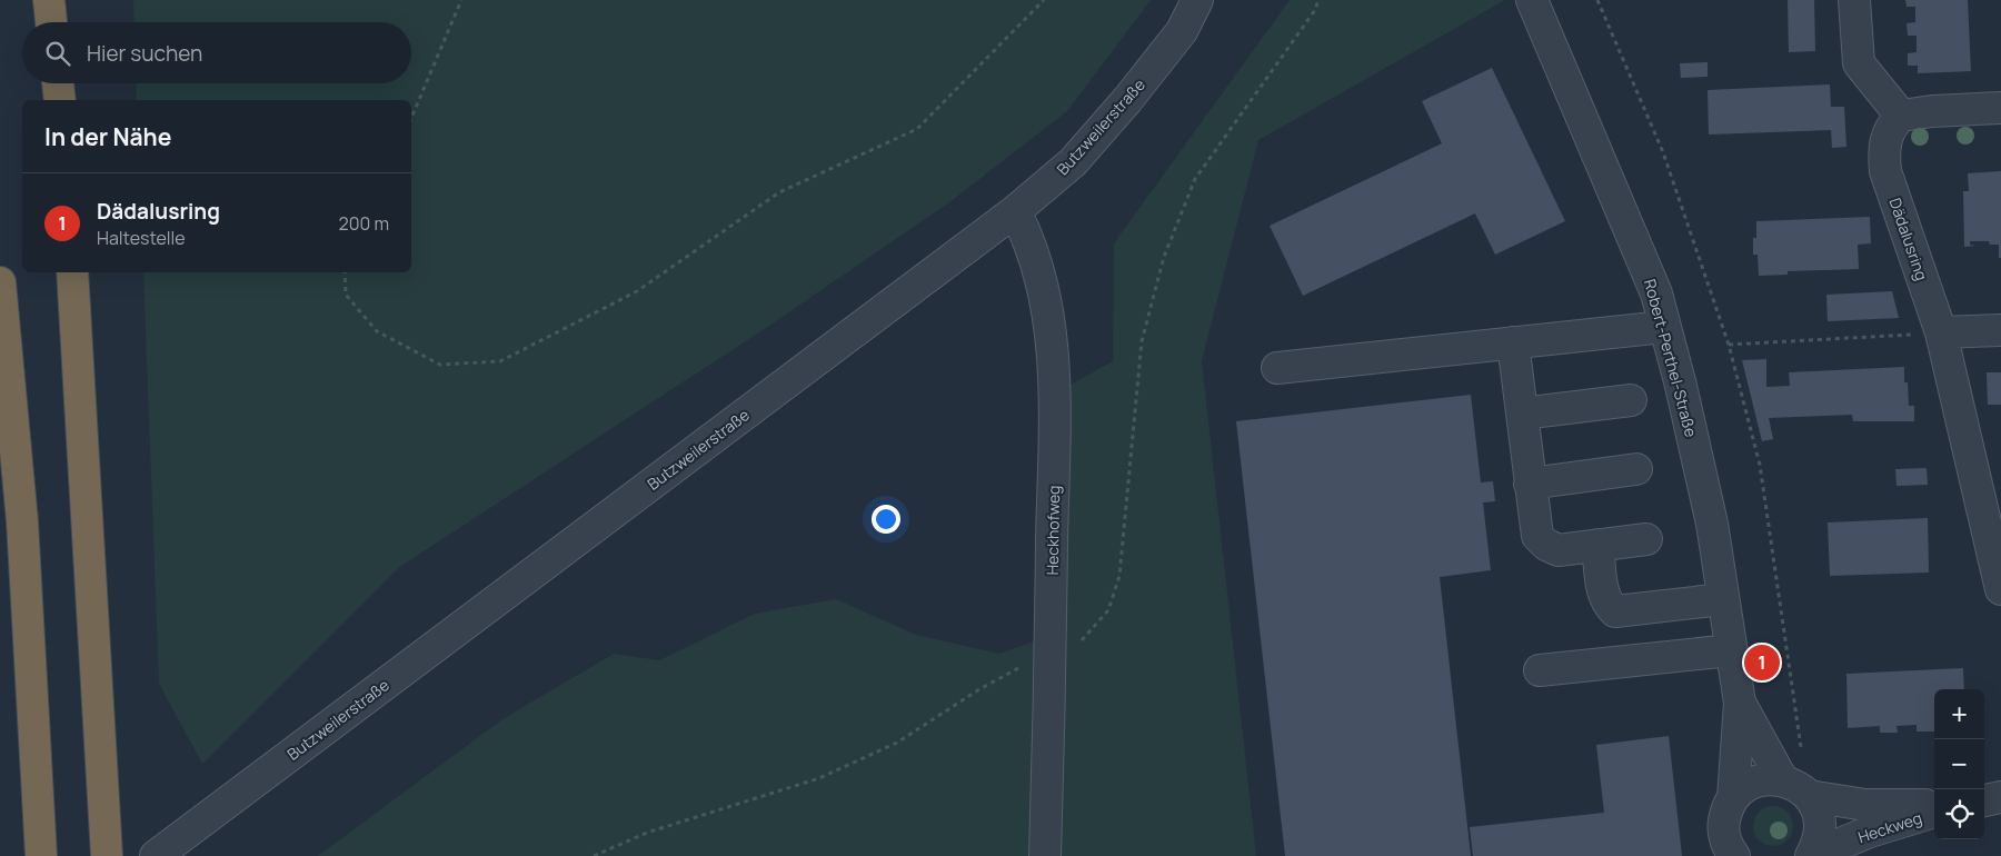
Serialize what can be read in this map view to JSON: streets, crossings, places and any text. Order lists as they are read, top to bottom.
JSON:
{
  "streets": {
    "street": [
      "Butzweilerstraße",
      "Dädalusring",
      "Robert-Perthel-Straße",
      "Heckhofweg",
      "Heckweg"
    ]
  },
  "crossings": [
    ["Butzweilerstraße", "Heckhofweg"]
  ],
  "page": {
    "search": "Hier suchen",
    "heading": "In der Nähe",
    "list": [
      {
        "mark": "1",
        "name": "Dädalusring",
        "note": "Haltestelle",
        "value": "200 m"
      }
    ],
    "pins": "1",
    "map_buttons": ["+", "−"]
  }
}
